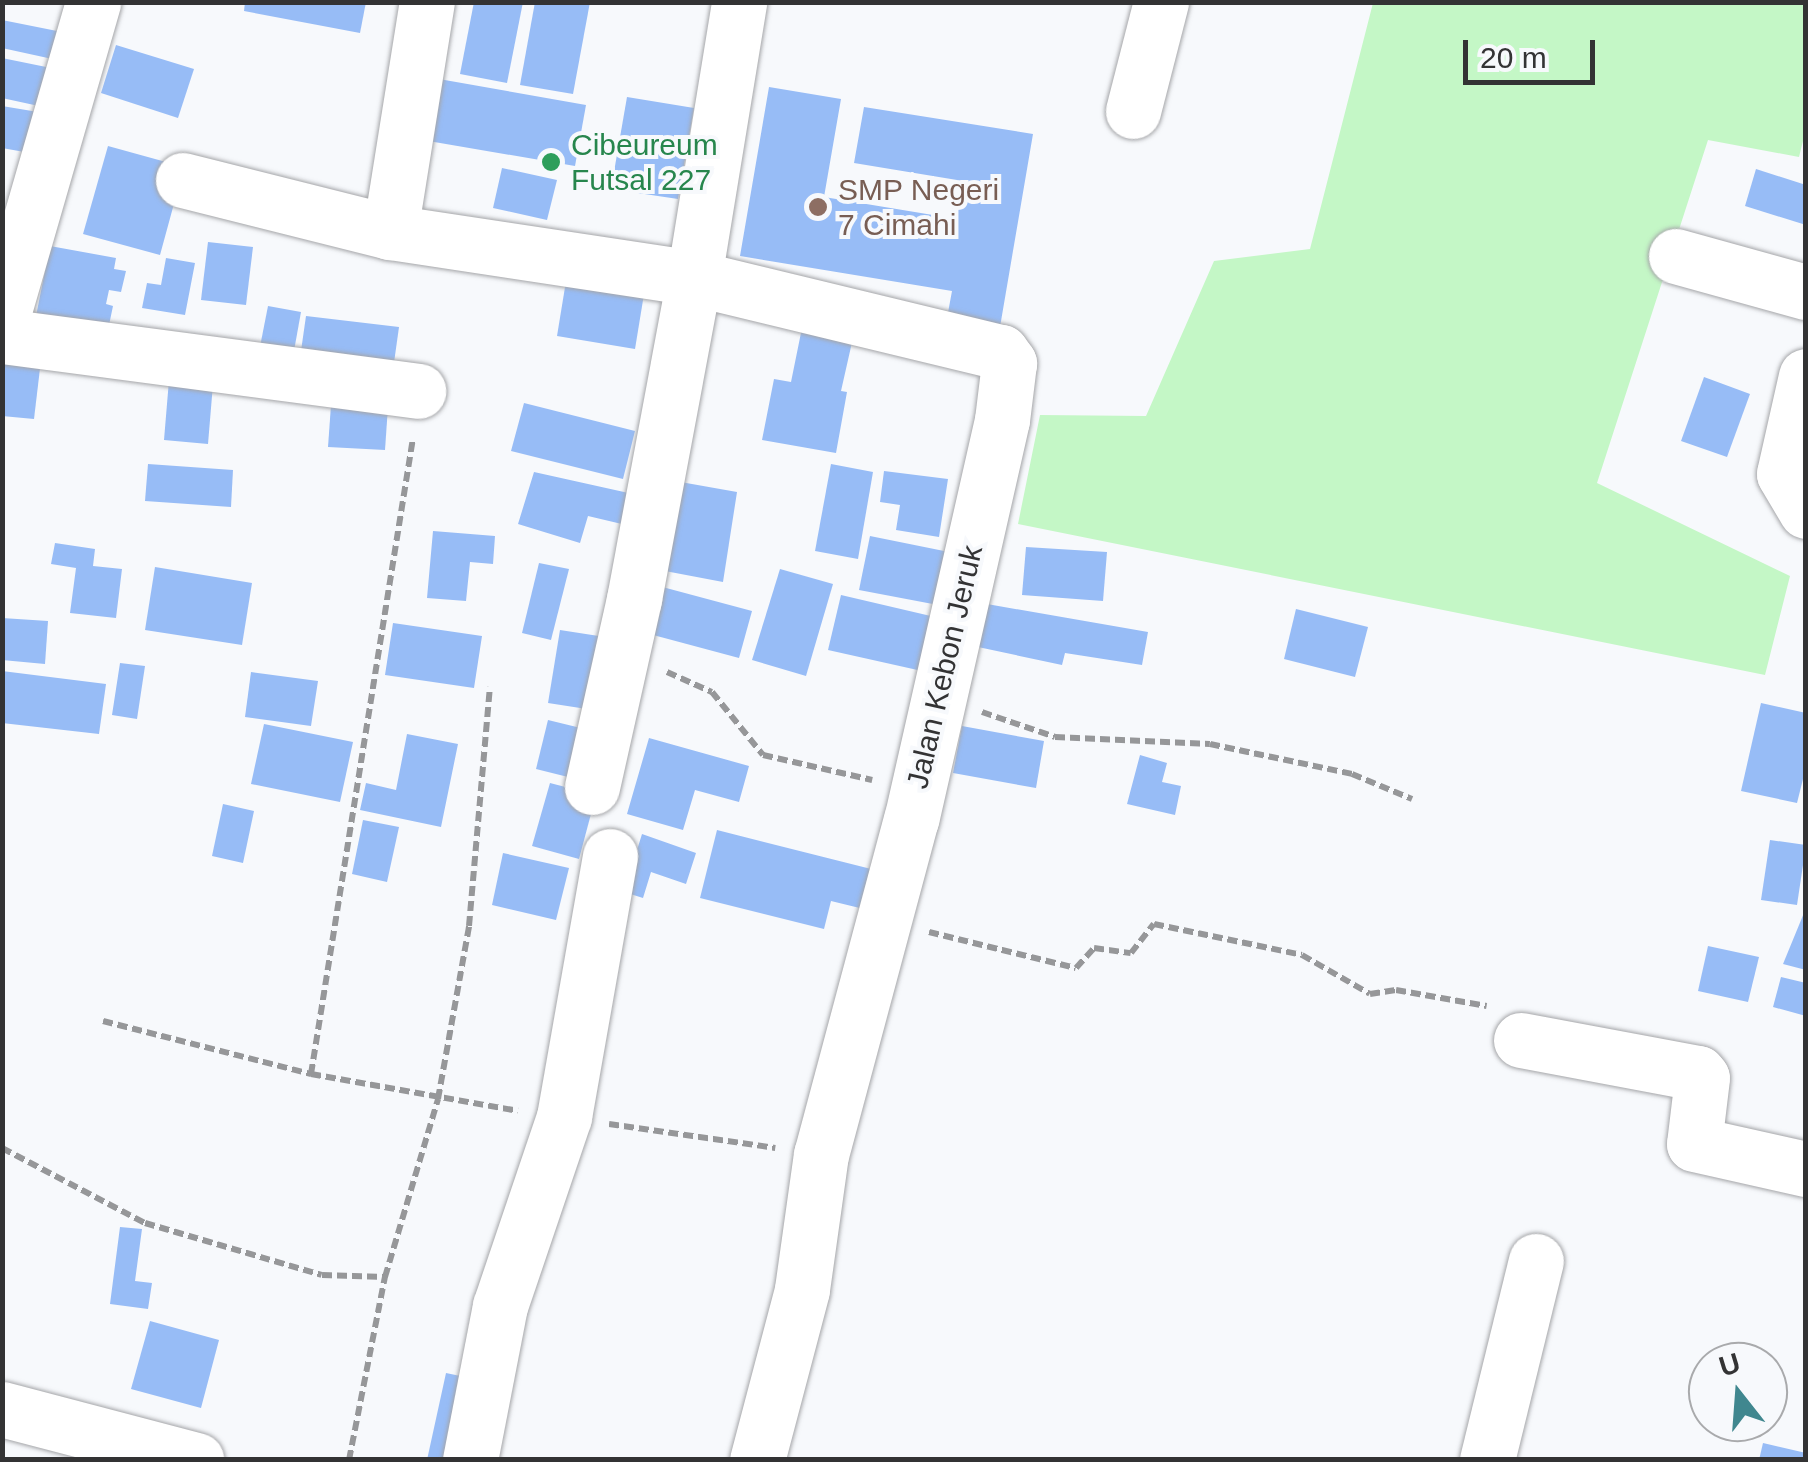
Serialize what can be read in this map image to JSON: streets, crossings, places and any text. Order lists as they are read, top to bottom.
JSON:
{
  "streets": {
    "street": ["Jalan Kebon Jeruk"]
  },
  "places": ["Cibeureum Futsal 227", "SMP Negeri 7 Cimahi"],
  "scale_bar": "20 m",
  "north": "top"
}
